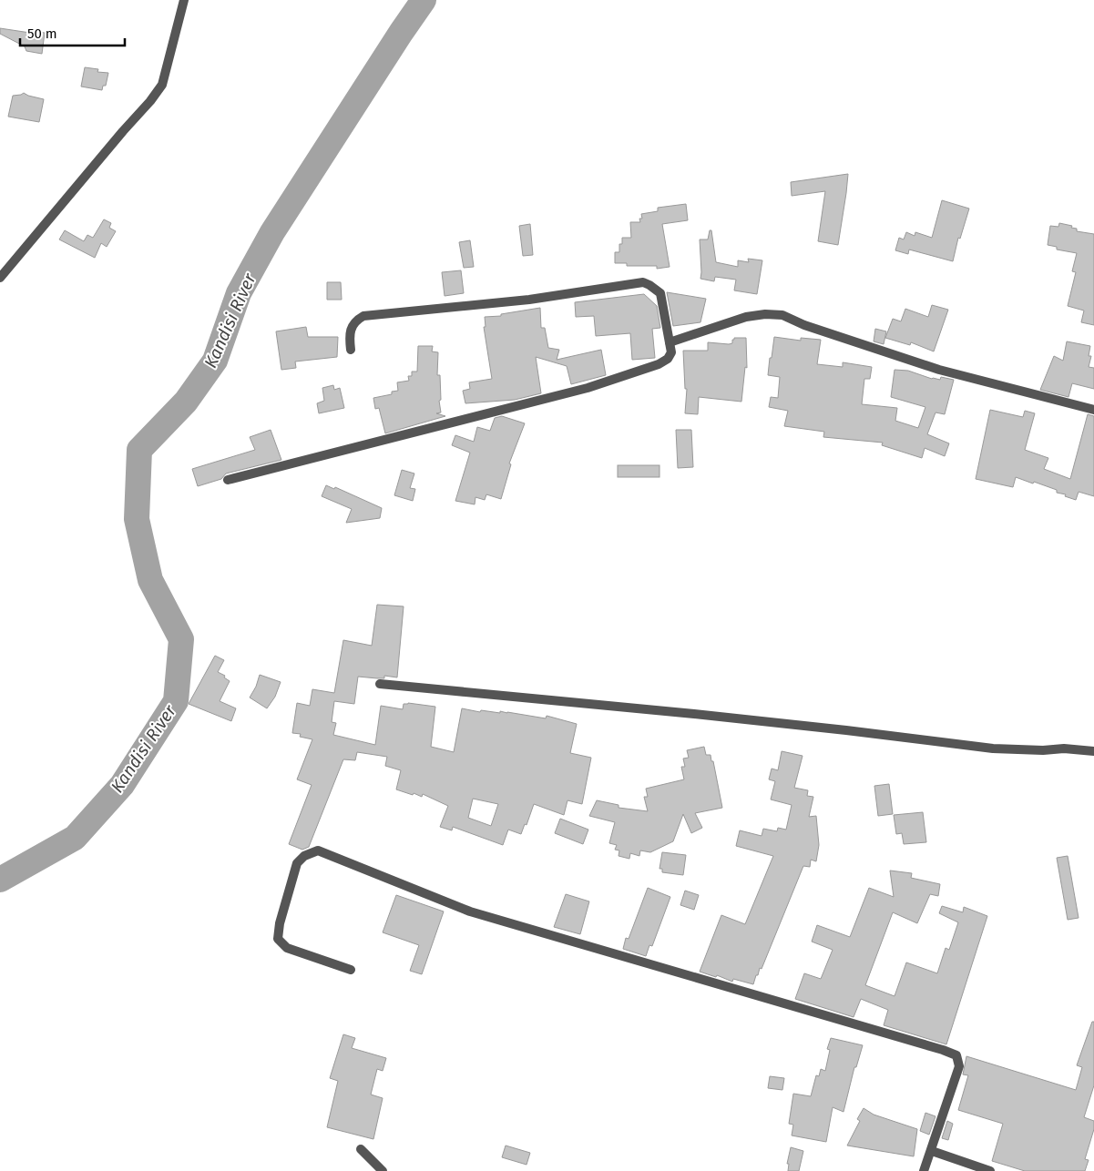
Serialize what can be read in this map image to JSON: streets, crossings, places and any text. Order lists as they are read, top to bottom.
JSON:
{
  "water": ["Kandisi River"],
  "scale_bar": "50 m"
}
